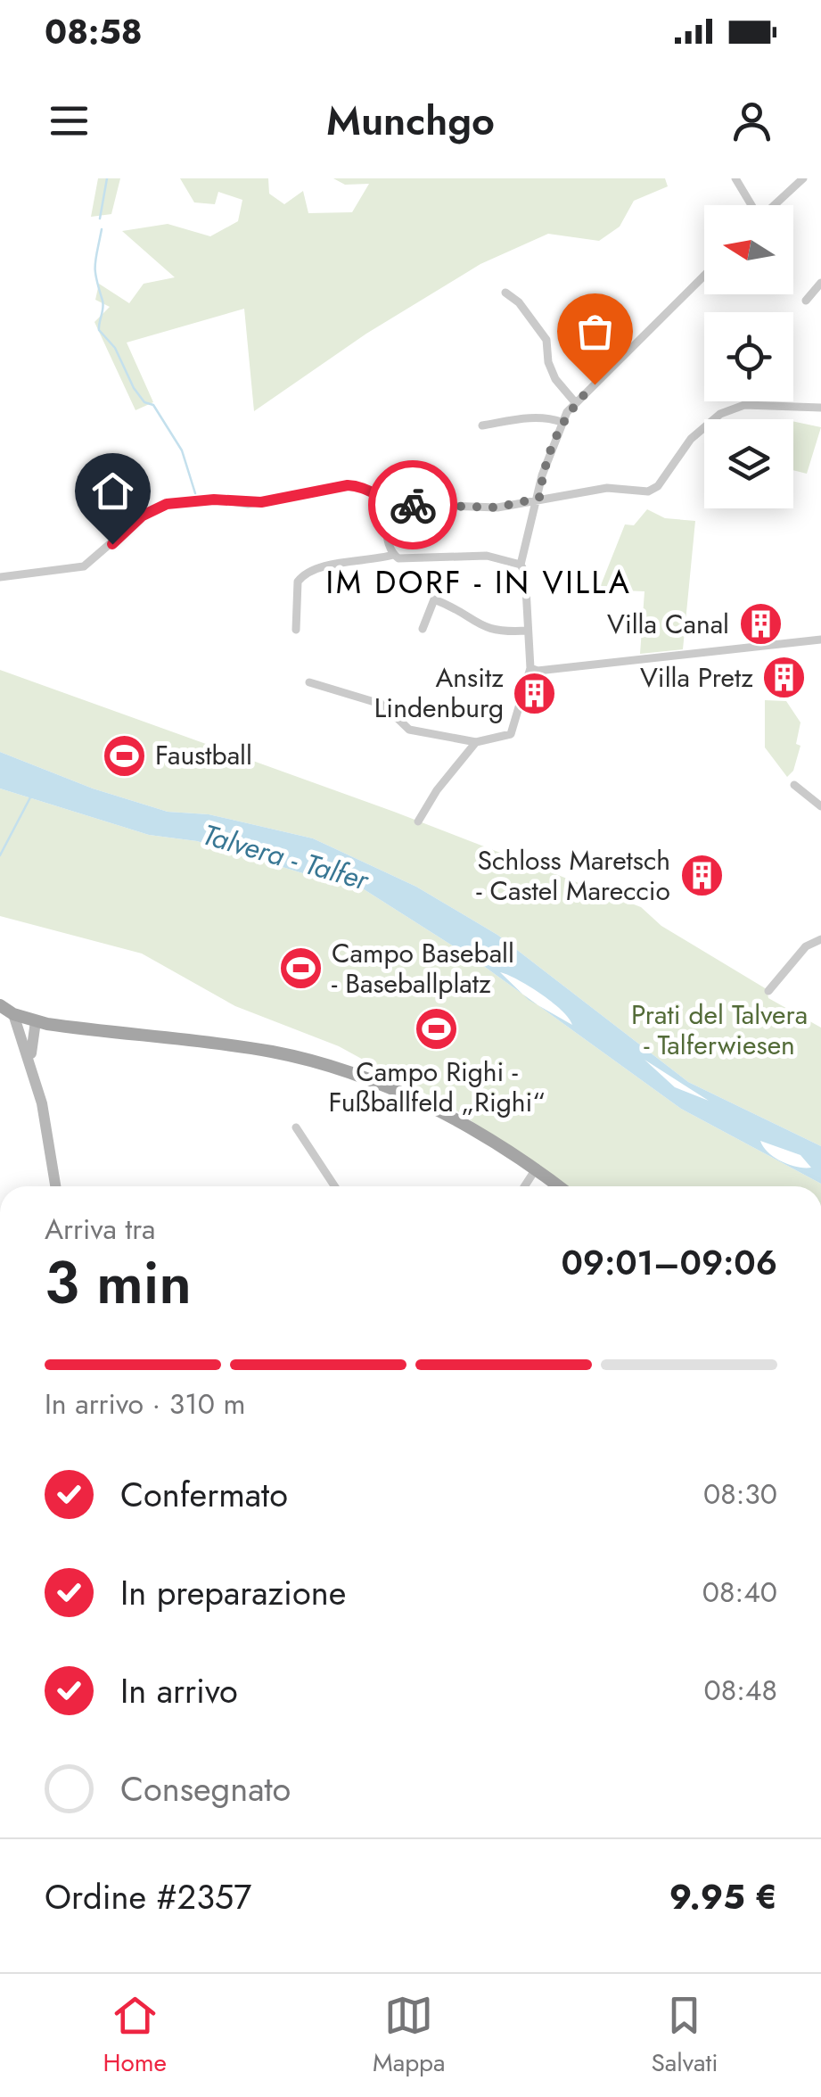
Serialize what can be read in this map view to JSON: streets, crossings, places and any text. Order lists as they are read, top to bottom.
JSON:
{
  "districts": ["IM DORF - IN VILLA"],
  "water": ["Talvera - Talfer"],
  "parks": ["Prati del Talvera - Talferwiesen"],
  "places": {
    "building": [
      "Villa Canal",
      "Villa Pretz",
      "Ansitz Lindenburg",
      "Schloss Maretsch - Castel Mareccio"
    ],
    "sports": ["Faustball", "Campo Baseball - Baseballplatz", "Campo Righi - Fußballfeld „Righi“"]
  },
  "north": "left",
  "page": {
    "status": "08:58",
    "header": "Munchgo",
    "heading": ["3 min", "Arriva tra", "09:01–09:06"],
    "panel": ["Ordine #2357", "9.95 €"],
    "bar": "In arrivo · 310 m",
    "list": [
      ["Confermato", "08:30"],
      ["In preparazione", "08:40"],
      ["In arrivo", "08:48"],
      "Consegnato"
    ],
    "tabs": ["Home", "Mappa", "Salvati"]
  }
}
